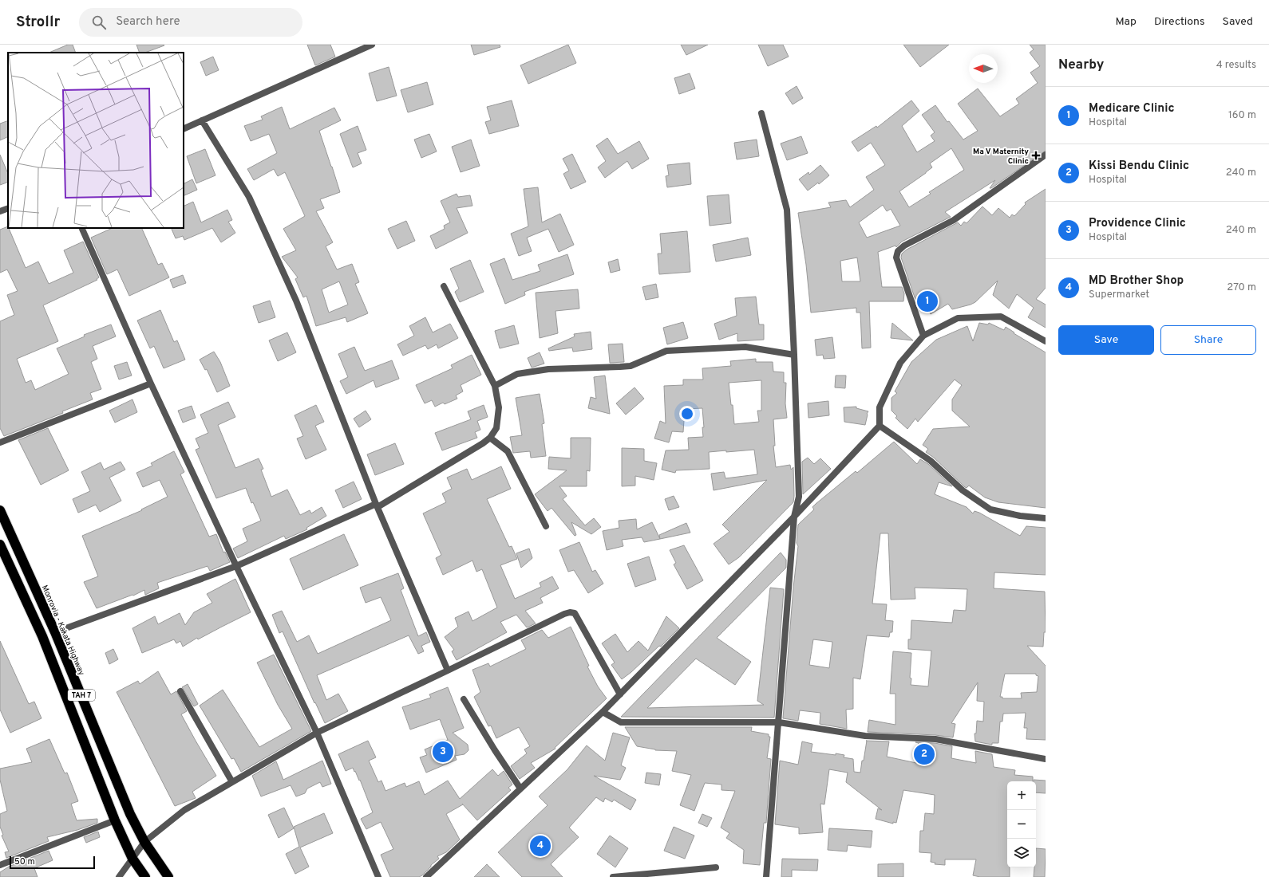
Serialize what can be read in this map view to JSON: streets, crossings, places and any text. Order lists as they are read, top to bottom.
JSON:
{
  "streets": {
    "highway": ["Monrovia - Kakata Highway", "TAH 7"]
  },
  "places": {
    "health": ["Ma V Maternity Clinic"]
  },
  "scale_bar": "50 m",
  "north": "left",
  "page": {
    "header": "Strollr",
    "search": "Search here",
    "nav": ["Map", "Directions", "Saved"],
    "heading": ["Nearby", "4 results"],
    "list": [
      {
        "mark": "1",
        "name": "Medicare Clinic",
        "note": "Hospital",
        "value": "160 m"
      },
      {
        "mark": "2",
        "name": "Kissi Bendu Clinic",
        "note": "Hospital",
        "value": "240 m"
      },
      {
        "mark": "3",
        "name": "Providence Clinic",
        "note": "Hospital",
        "value": "240 m"
      },
      {
        "mark": "4",
        "name": "MD Brother Shop",
        "note": "Supermarket",
        "value": "270 m"
      }
    ],
    "pins": [
      "1",
      "3",
      "2",
      "4"
    ],
    "buttons": ["Save", "Share"],
    "map_buttons": ["+", "−"],
    "scale": "50 m"
  }
}
